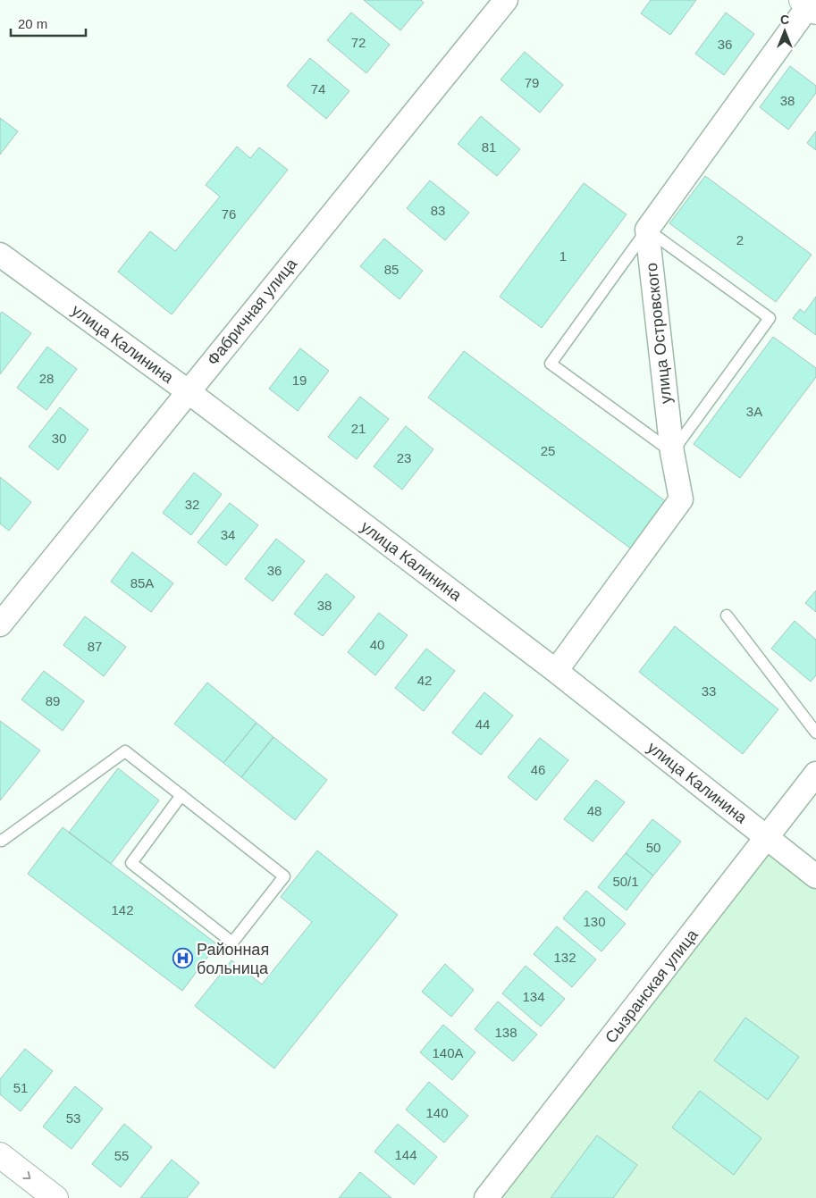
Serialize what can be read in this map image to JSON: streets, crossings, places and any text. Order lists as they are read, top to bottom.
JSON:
{
  "streets": {
    "street": [
      "Фабричная улица",
      "улица Островского",
      "улица Калинина",
      "Сызранская улица"
    ]
  },
  "crossings": [
    ["Фабричная улица", "улица Калинина"],
    ["улица Островского", "улица Калинина"],
    ["улица Калинина", "Сызранская улица"]
  ],
  "places": {
    "hospital": ["Районная больница"]
  },
  "house_numbers": [
    "72",
    "36",
    "79",
    "74",
    "38",
    "81",
    "83",
    "76",
    "2",
    "1",
    "85",
    "28",
    "19",
    "3А",
    "21",
    "30",
    "25",
    "23",
    "32",
    "34",
    "36",
    "85А",
    "38",
    "40",
    "87",
    "42",
    "33",
    "89",
    "44",
    "46",
    "48",
    "50",
    "50/1",
    "142",
    "130",
    "132",
    "134",
    "138",
    "140А",
    "51",
    "140",
    "53",
    "144",
    "55"
  ],
  "scale_bar": "20 m",
  "north": "top"
}
